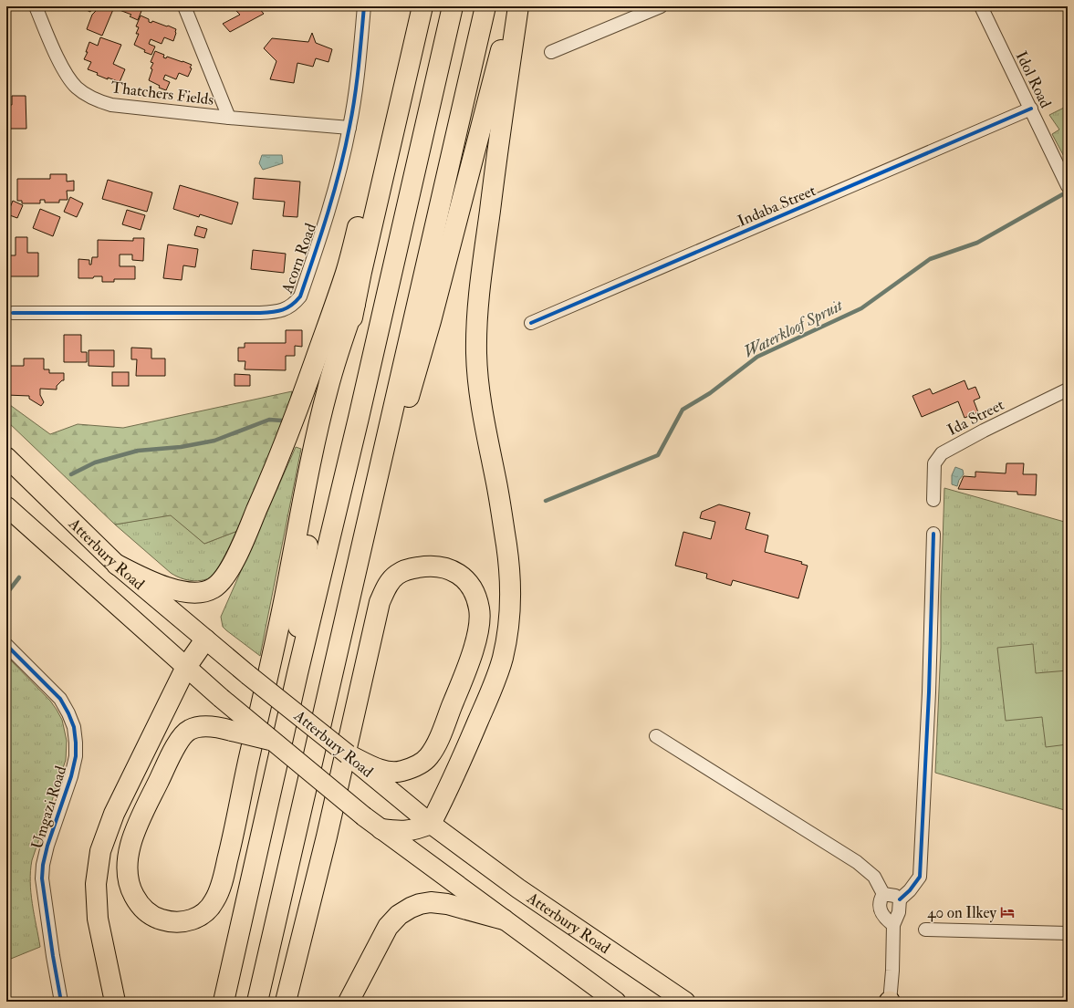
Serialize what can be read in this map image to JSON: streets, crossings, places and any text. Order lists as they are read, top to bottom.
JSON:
{
  "streets": {
    "main road": ["Atterbury Road"],
    "street": [
      "Idol Road",
      "Thatchers Fields",
      "Indaba Street",
      "Acorn Road",
      "Ida Street",
      "Umgazi Road"
    ]
  },
  "crossings": [
    ["Idol Road", "Indaba Street"],
    ["Thatchers Fields", "Acorn Road"]
  ],
  "water": ["Waterkloof Spruit"],
  "places": {
    "hotel": ["40 on Ilkey"]
  }
}
